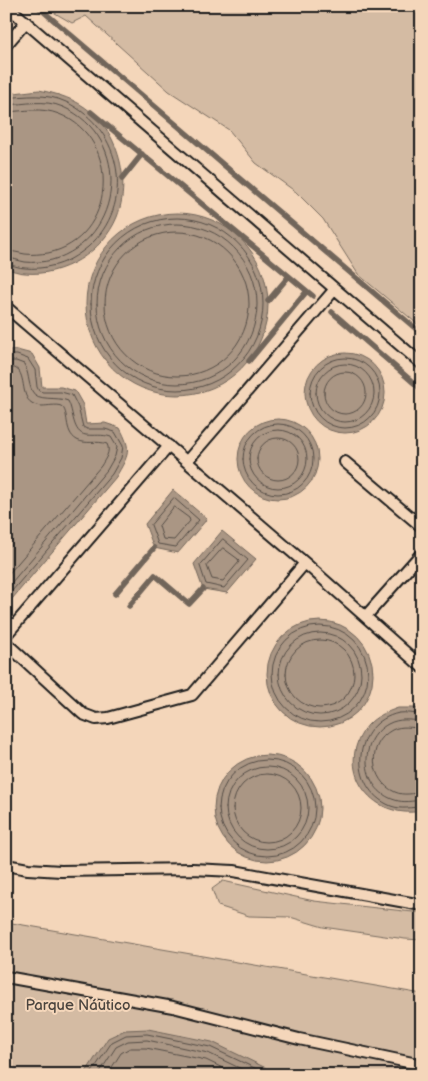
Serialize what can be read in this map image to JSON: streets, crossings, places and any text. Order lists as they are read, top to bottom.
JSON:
{
  "parks": ["Parque Náutico"]
}
